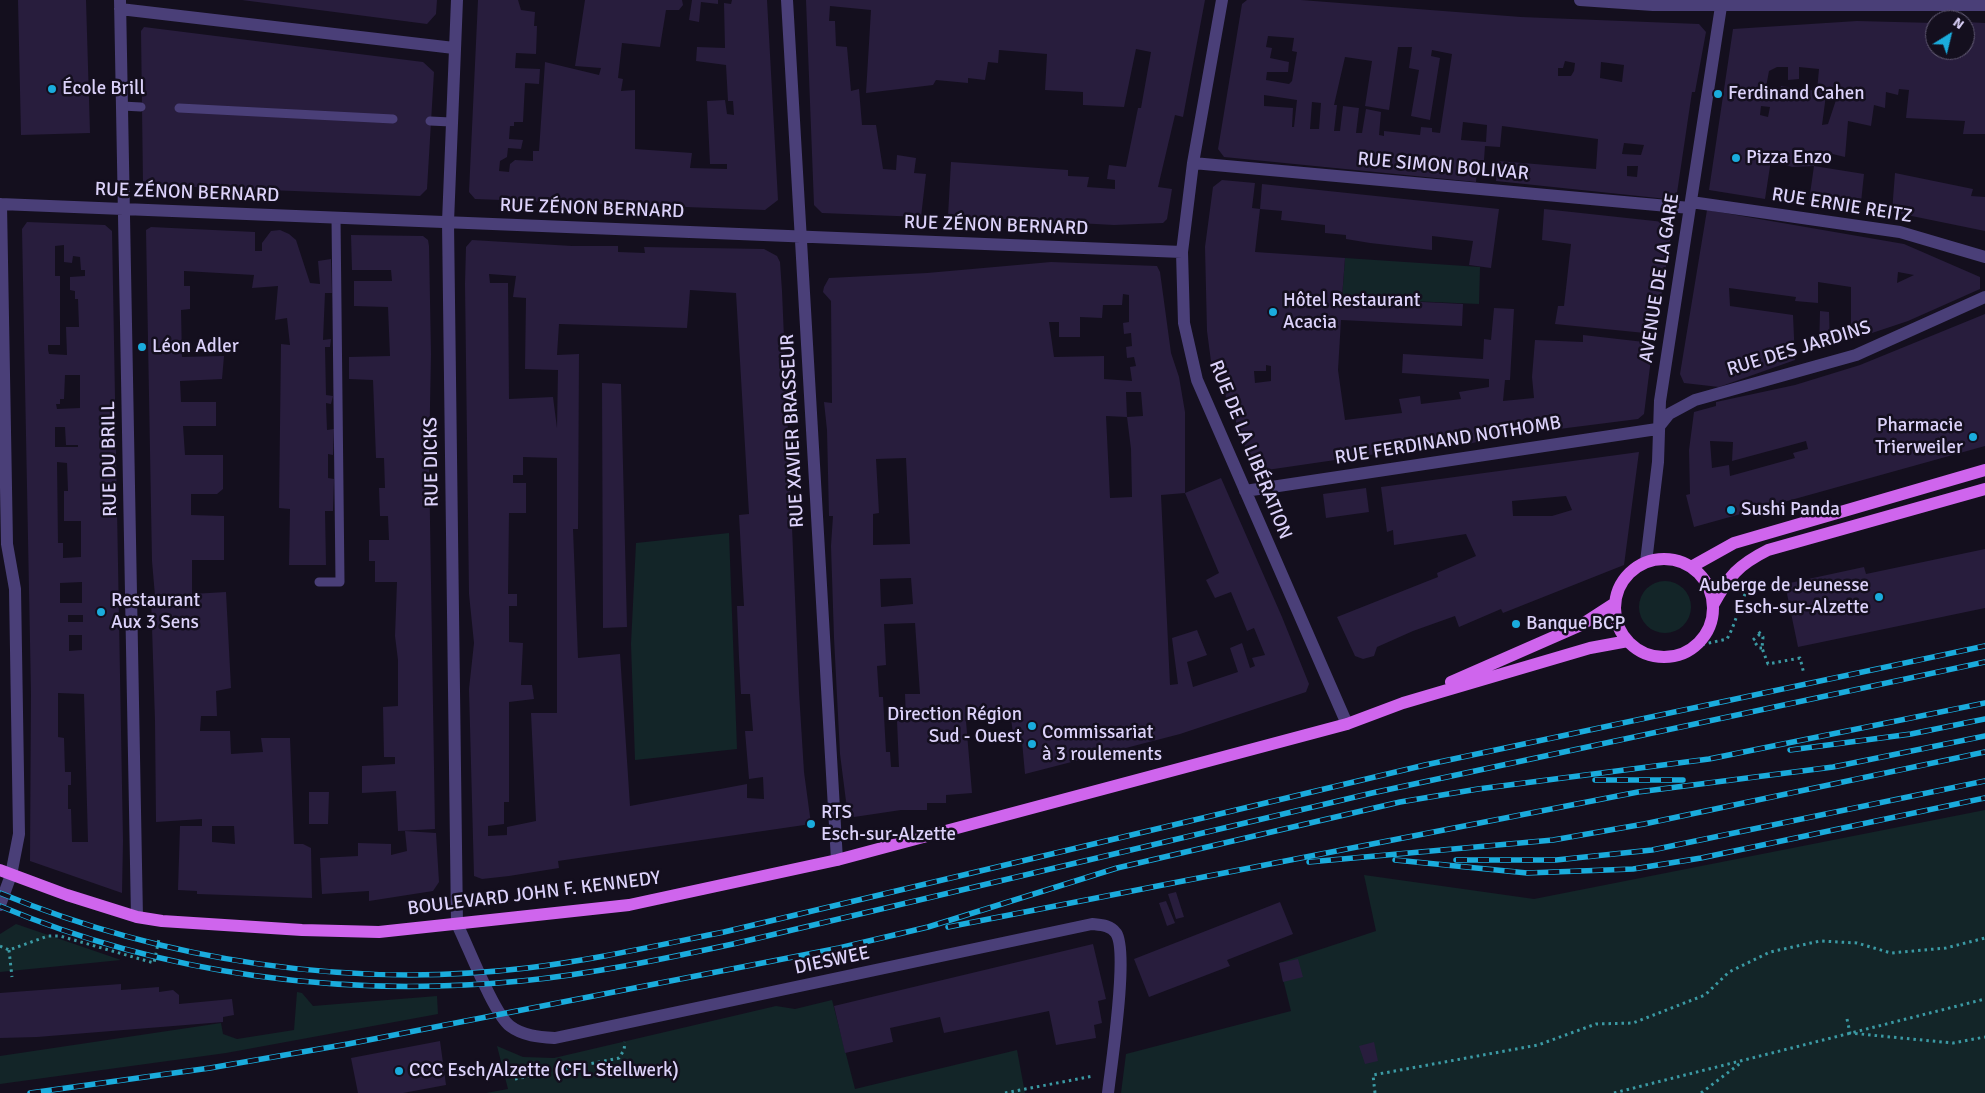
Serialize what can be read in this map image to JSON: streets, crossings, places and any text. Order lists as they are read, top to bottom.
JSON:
{
  "streets": {
    "main road": ["BOULEVARD JOHN F. KENNEDY"],
    "street": [
      "RUE SIMON BOLIVAR",
      "RUE ZÉNON BERNARD",
      "RUE ERNIE REITZ",
      "AVENUE DE LA GARE",
      "RUE DES JARDINS",
      "RUE XAVIER BRASSEUR",
      "RUE FERDINAND NOTHOMB",
      "RUE DE LA LIBÉRATION",
      "RUE DU BRILL",
      "RUE DICKS",
      "DIESWEE"
    ]
  },
  "crossings": [
    ["RUE SIMON BOLIVAR", "RUE ERNIE REITZ"],
    ["RUE SIMON BOLIVAR", "AVENUE DE LA GARE"],
    ["RUE SIMON BOLIVAR", "RUE DE LA LIBÉRATION"],
    ["RUE ZÉNON BERNARD", "RUE XAVIER BRASSEUR"],
    ["RUE ZÉNON BERNARD", "RUE DE LA LIBÉRATION"],
    ["RUE ZÉNON BERNARD", "RUE DU BRILL"],
    ["RUE ZÉNON BERNARD", "RUE DICKS"],
    ["RUE ERNIE REITZ", "AVENUE DE LA GARE"],
    ["AVENUE DE LA GARE", "RUE DES JARDINS"],
    ["AVENUE DE LA GARE", "RUE FERDINAND NOTHOMB"],
    ["AVENUE DE LA GARE", "BOULEVARD JOHN F. KENNEDY"],
    ["RUE DES JARDINS", "RUE FERDINAND NOTHOMB"],
    ["RUE XAVIER BRASSEUR", "BOULEVARD JOHN F. KENNEDY"],
    ["RUE FERDINAND NOTHOMB", "RUE DE LA LIBÉRATION"],
    ["RUE DE LA LIBÉRATION", "BOULEVARD JOHN F. KENNEDY"],
    ["RUE DU BRILL", "BOULEVARD JOHN F. KENNEDY"],
    ["RUE DICKS", "BOULEVARD JOHN F. KENNEDY"],
    ["RUE DICKS", "DIESWEE"],
    ["BOULEVARD JOHN F. KENNEDY", "DIESWEE"]
  ],
  "places": [
    "École Brill",
    "Ferdinand Cahen",
    "Pizza Enzo",
    "Hôtel Restaurant Acacia",
    "Léon Adler",
    "Pharmacie Trierweiler",
    "Sushi Panda",
    "Auberge de Jeunesse Esch-sur-Alzette",
    "Restaurant Aux 3 Sens",
    "Banque BCP",
    "Direction Région Sud - Ouest",
    "Commissariat à 3 roulements",
    "RTS Esch-sur-Alzette",
    "CCC Esch/Alzette (CFL Stellwerk)"
  ],
  "north": "top right"
}
